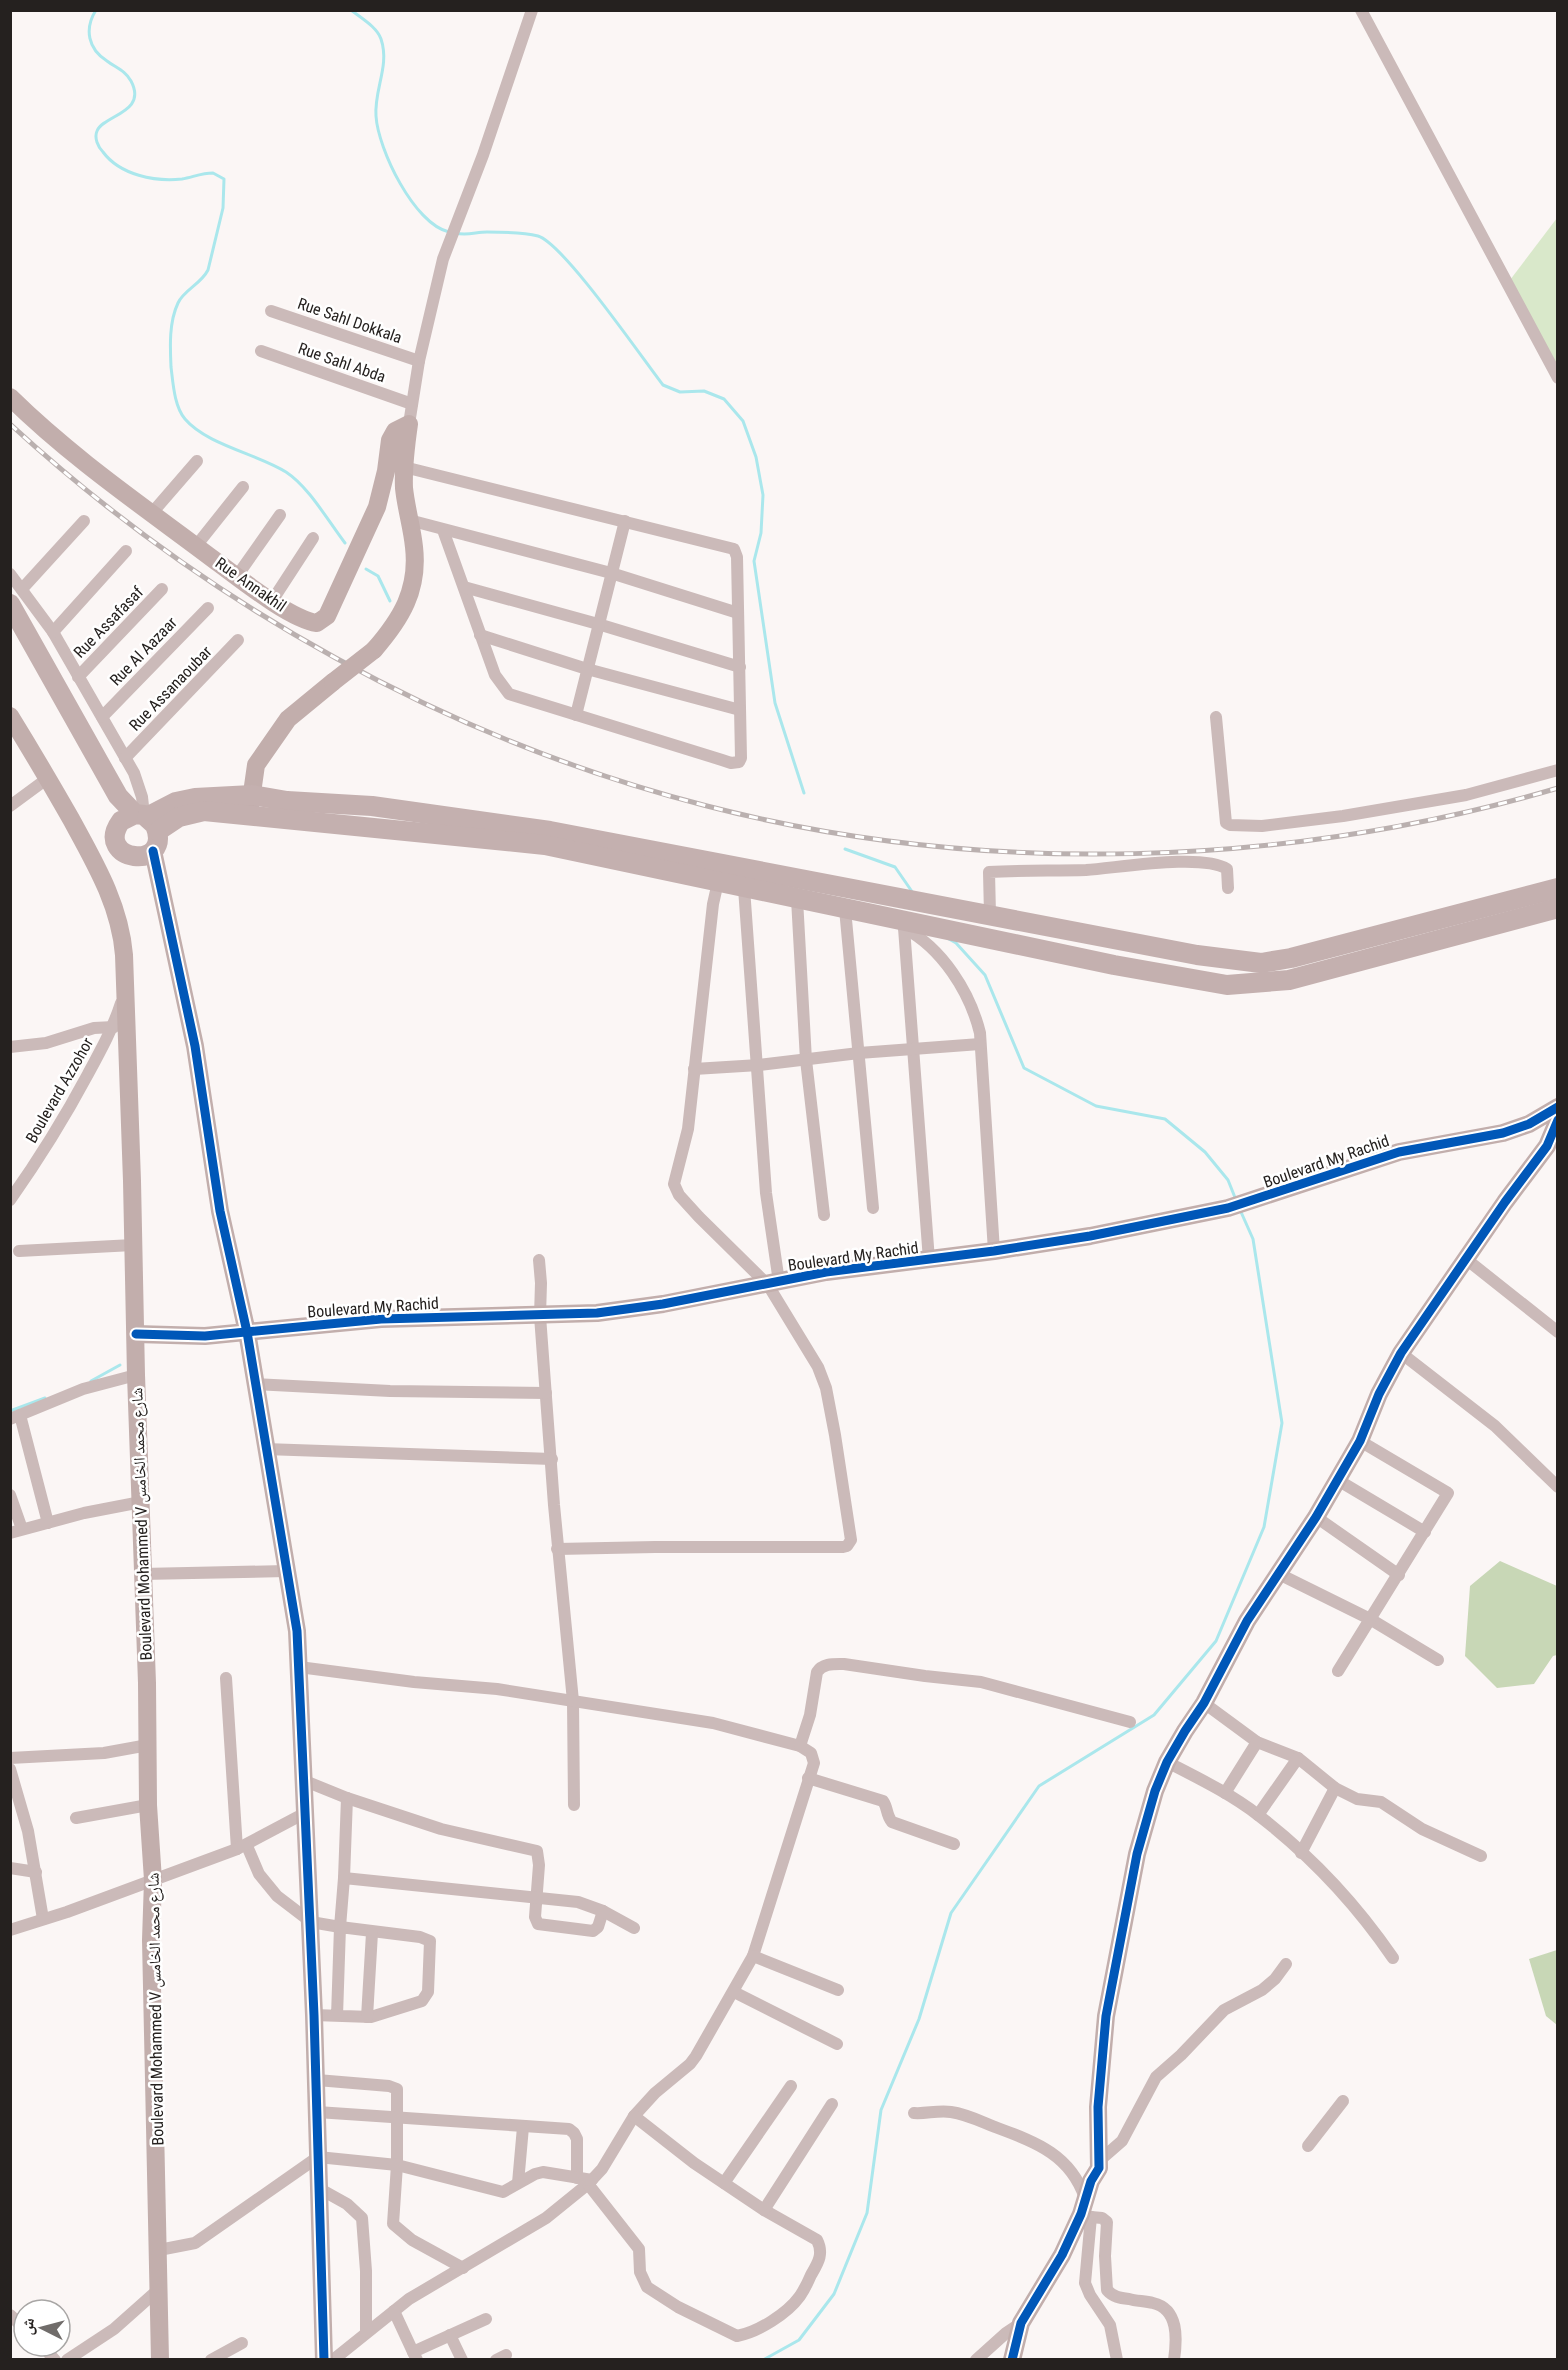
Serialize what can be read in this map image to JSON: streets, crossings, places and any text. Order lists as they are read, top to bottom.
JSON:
{
  "streets": {
    "street": [
      "Rue Sahl Dokkala",
      "Rue Sahl Abda",
      "Rue Annakhil",
      "Rue Assafasaf",
      "Rue Al Aazaar",
      "Rue Assanaoubar",
      "Boulevard Azzohor",
      "Boulevard My Rachid",
      "Boulevard Mohammed V شارع محمد الخامس"
    ]
  },
  "crossings": [
    ["Boulevard Azzohor", "Boulevard Mohammed V شارع محمد الخامس"],
    ["Boulevard My Rachid", "Boulevard Mohammed V شارع محمد الخامس"]
  ],
  "north": "left"
}
